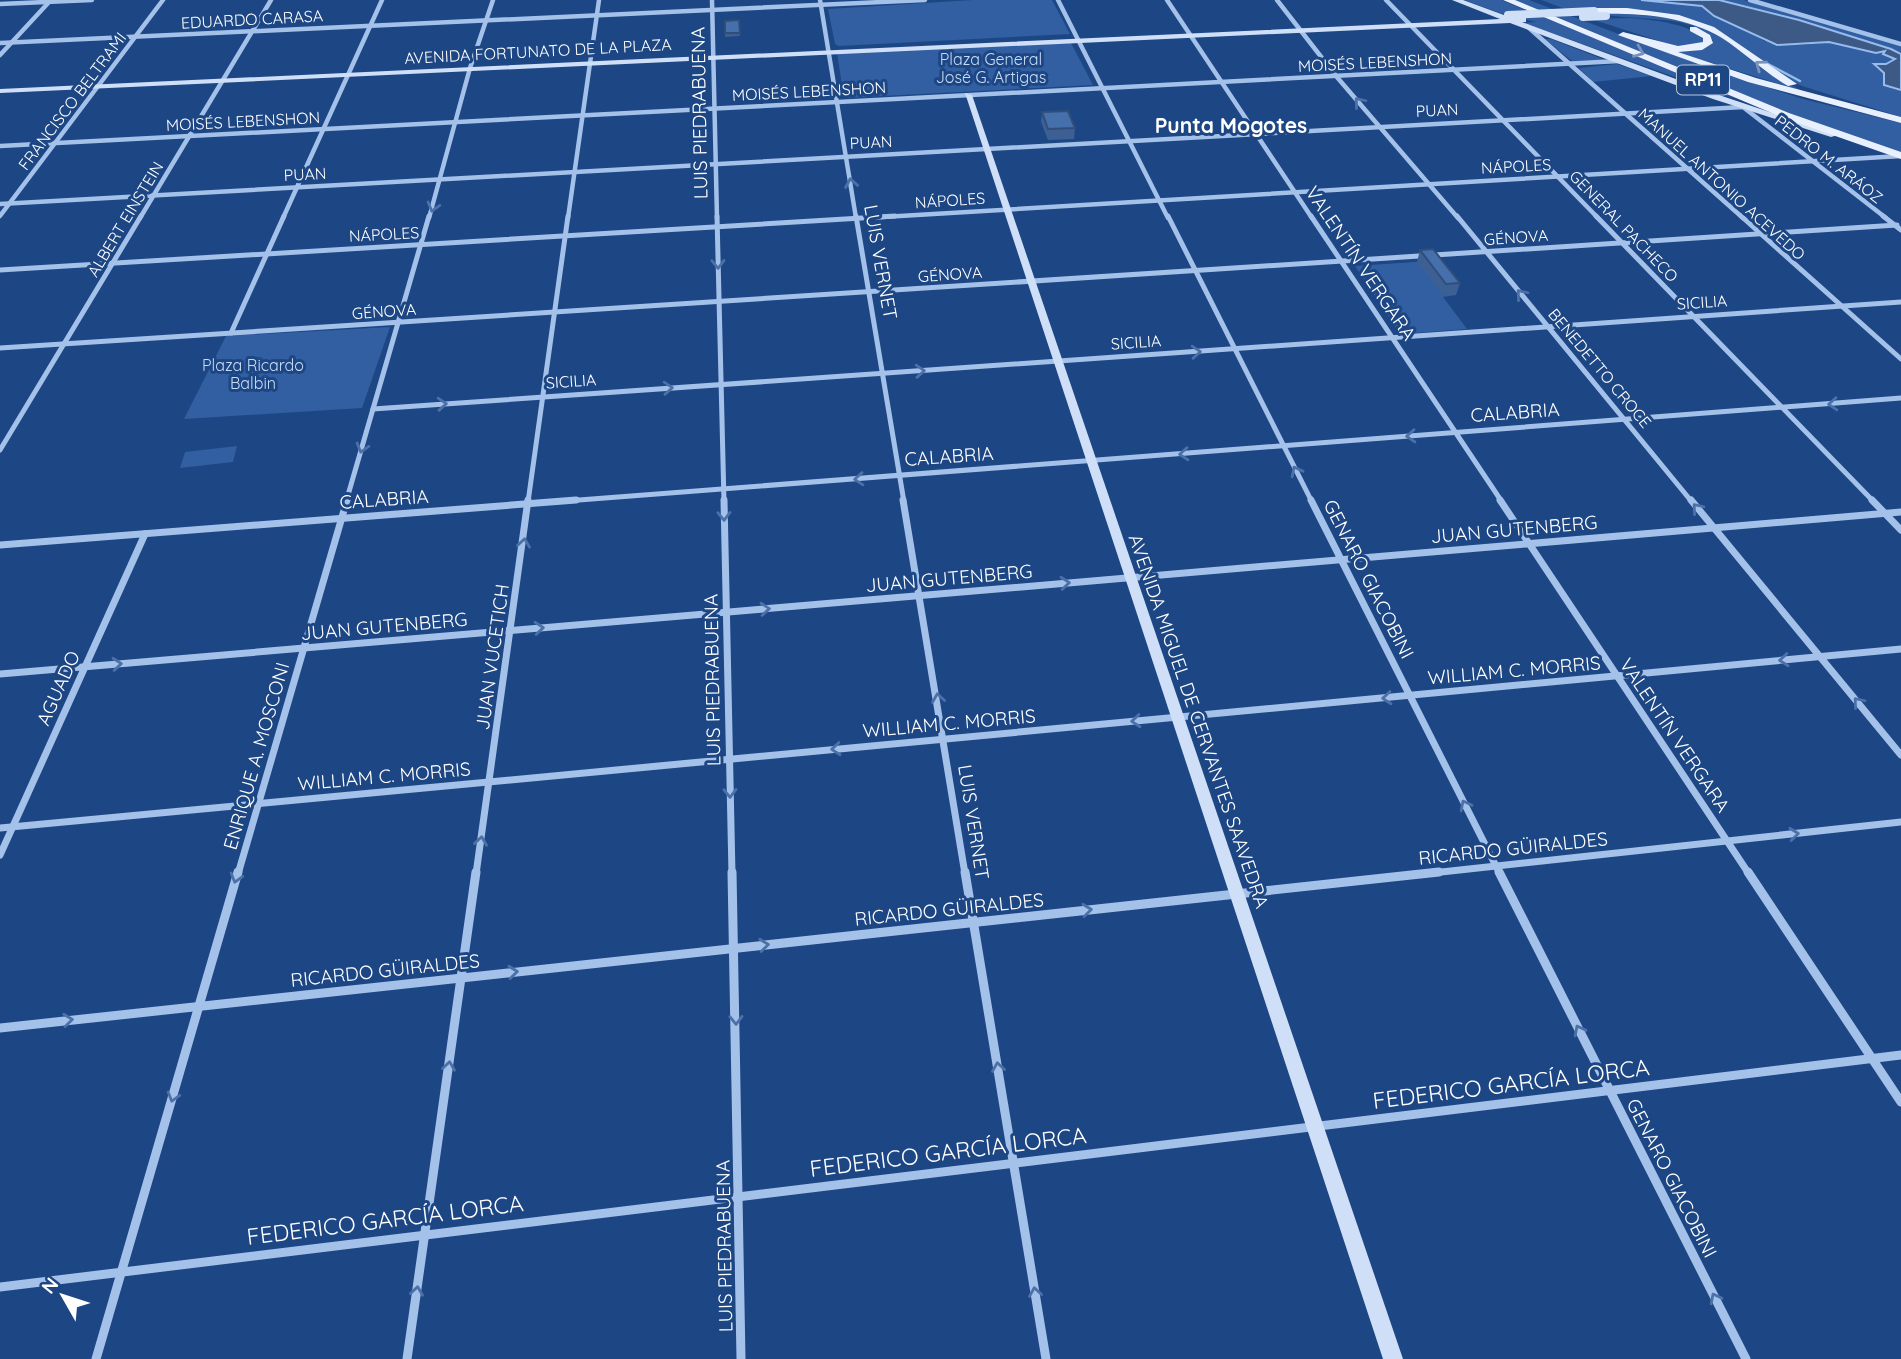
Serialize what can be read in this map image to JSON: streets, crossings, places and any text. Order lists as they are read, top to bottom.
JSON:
{
  "streets": {
    "main road": ["AVENIDA FORTUNATO DE LA PLAZA", "RP11", "AVENIDA MIGUEL DE CERVANTES SAAVEDRA"],
    "street": [
      "EDUARDO CARASA",
      "MOISÉS LEBENSHON",
      "FRANCISCO BELTRAMI",
      "PUAN",
      "LUIS PIEDRABUENA",
      "PEDRO M. ARÁOZ",
      "NÁPOLES",
      "MANUEL ANTONIO ACEVEDO",
      "ALBERT EINSTEIN",
      "GENERAL PACHECO",
      "GÉNOVA",
      "LUIS VERNET",
      "VALENTÍN VERGARA",
      "SICILIA",
      "BENEDETTO CROCE",
      "CALABRIA",
      "JUAN GUTENBERG",
      "GENARO GIACOBINI",
      "JUAN VUCETICH",
      "WILLIAM C. MORRIS",
      "AGUADO",
      "ENRIQUE A. MOSCONI",
      "RICARDO GÜIRALDES",
      "FEDERICO GARCÍA LORCA"
    ]
  },
  "crossings": [
    ["EDUARDO CARASA", "FRANCISCO BELTRAMI"],
    ["EDUARDO CARASA", "LUIS PIEDRABUENA"],
    ["EDUARDO CARASA", "ALBERT EINSTEIN"],
    ["EDUARDO CARASA", "LUIS VERNET"],
    ["EDUARDO CARASA", "JUAN VUCETICH"],
    ["EDUARDO CARASA", "ENRIQUE A. MOSCONI"],
    ["AVENIDA FORTUNATO DE LA PLAZA", "FRANCISCO BELTRAMI"],
    ["AVENIDA FORTUNATO DE LA PLAZA", "LUIS PIEDRABUENA"],
    ["AVENIDA FORTUNATO DE LA PLAZA", "ALBERT EINSTEIN"],
    ["AVENIDA FORTUNATO DE LA PLAZA", "GENERAL PACHECO"],
    ["AVENIDA FORTUNATO DE LA PLAZA", "LUIS VERNET"],
    ["AVENIDA FORTUNATO DE LA PLAZA", "VALENTÍN VERGARA"],
    ["AVENIDA FORTUNATO DE LA PLAZA", "BENEDETTO CROCE"],
    ["AVENIDA FORTUNATO DE LA PLAZA", "GENARO GIACOBINI"],
    ["AVENIDA FORTUNATO DE LA PLAZA", "JUAN VUCETICH"],
    ["AVENIDA FORTUNATO DE LA PLAZA", "ENRIQUE A. MOSCONI"],
    ["MOISÉS LEBENSHON", "FRANCISCO BELTRAMI"],
    ["MOISÉS LEBENSHON", "LUIS PIEDRABUENA"],
    ["MOISÉS LEBENSHON", "MANUEL ANTONIO ACEVEDO"],
    ["MOISÉS LEBENSHON", "ALBERT EINSTEIN"],
    ["MOISÉS LEBENSHON", "GENERAL PACHECO"],
    ["MOISÉS LEBENSHON", "LUIS VERNET"],
    ["MOISÉS LEBENSHON", "VALENTÍN VERGARA"],
    ["MOISÉS LEBENSHON", "BENEDETTO CROCE"],
    ["MOISÉS LEBENSHON", "GENARO GIACOBINI"],
    ["MOISÉS LEBENSHON", "JUAN VUCETICH"],
    ["MOISÉS LEBENSHON", "AVENIDA MIGUEL DE CERVANTES SAAVEDRA"],
    ["MOISÉS LEBENSHON", "ENRIQUE A. MOSCONI"],
    ["RP11", "NÁPOLES"],
    ["FRANCISCO BELTRAMI", "PUAN"],
    ["PUAN", "LUIS PIEDRABUENA"],
    ["PUAN", "PEDRO M. ARÁOZ"],
    ["PUAN", "MANUEL ANTONIO ACEVEDO"],
    ["PUAN", "ALBERT EINSTEIN"],
    ["PUAN", "GENERAL PACHECO"],
    ["PUAN", "LUIS VERNET"],
    ["PUAN", "VALENTÍN VERGARA"],
    ["PUAN", "BENEDETTO CROCE"],
    ["PUAN", "GENARO GIACOBINI"],
    ["PUAN", "JUAN VUCETICH"],
    ["PUAN", "AVENIDA MIGUEL DE CERVANTES SAAVEDRA"],
    ["PUAN", "ENRIQUE A. MOSCONI"],
    ["LUIS PIEDRABUENA", "NÁPOLES"],
    ["LUIS PIEDRABUENA", "GÉNOVA"],
    ["LUIS PIEDRABUENA", "SICILIA"],
    ["LUIS PIEDRABUENA", "CALABRIA"],
    ["LUIS PIEDRABUENA", "JUAN GUTENBERG"],
    ["LUIS PIEDRABUENA", "WILLIAM C. MORRIS"],
    ["LUIS PIEDRABUENA", "RICARDO GÜIRALDES"],
    ["LUIS PIEDRABUENA", "FEDERICO GARCÍA LORCA"],
    ["PEDRO M. ARÁOZ", "NÁPOLES"],
    ["PEDRO M. ARÁOZ", "GÉNOVA"],
    ["NÁPOLES", "MANUEL ANTONIO ACEVEDO"],
    ["NÁPOLES", "ALBERT EINSTEIN"],
    ["NÁPOLES", "GENERAL PACHECO"],
    ["NÁPOLES", "LUIS VERNET"],
    ["NÁPOLES", "VALENTÍN VERGARA"],
    ["NÁPOLES", "BENEDETTO CROCE"],
    ["NÁPOLES", "GENARO GIACOBINI"],
    ["NÁPOLES", "JUAN VUCETICH"],
    ["NÁPOLES", "AVENIDA MIGUEL DE CERVANTES SAAVEDRA"],
    ["NÁPOLES", "ENRIQUE A. MOSCONI"],
    ["MANUEL ANTONIO ACEVEDO", "GÉNOVA"],
    ["MANUEL ANTONIO ACEVEDO", "SICILIA"],
    ["ALBERT EINSTEIN", "GÉNOVA"],
    ["GENERAL PACHECO", "GÉNOVA"],
    ["GENERAL PACHECO", "SICILIA"],
    ["GENERAL PACHECO", "CALABRIA"],
    ["GENERAL PACHECO", "JUAN GUTENBERG"],
    ["GÉNOVA", "LUIS VERNET"],
    ["GÉNOVA", "VALENTÍN VERGARA"],
    ["GÉNOVA", "BENEDETTO CROCE"],
    ["GÉNOVA", "GENARO GIACOBINI"],
    ["GÉNOVA", "JUAN VUCETICH"],
    ["GÉNOVA", "AVENIDA MIGUEL DE CERVANTES SAAVEDRA"],
    ["GÉNOVA", "ENRIQUE A. MOSCONI"],
    ["LUIS VERNET", "SICILIA"],
    ["LUIS VERNET", "CALABRIA"],
    ["LUIS VERNET", "JUAN GUTENBERG"],
    ["LUIS VERNET", "WILLIAM C. MORRIS"],
    ["LUIS VERNET", "RICARDO GÜIRALDES"],
    ["LUIS VERNET", "FEDERICO GARCÍA LORCA"],
    ["VALENTÍN VERGARA", "SICILIA"],
    ["VALENTÍN VERGARA", "CALABRIA"],
    ["VALENTÍN VERGARA", "JUAN GUTENBERG"],
    ["VALENTÍN VERGARA", "WILLIAM C. MORRIS"],
    ["VALENTÍN VERGARA", "RICARDO GÜIRALDES"],
    ["VALENTÍN VERGARA", "FEDERICO GARCÍA LORCA"],
    ["SICILIA", "BENEDETTO CROCE"],
    ["SICILIA", "GENARO GIACOBINI"],
    ["SICILIA", "JUAN VUCETICH"],
    ["SICILIA", "AVENIDA MIGUEL DE CERVANTES SAAVEDRA"],
    ["SICILIA", "ENRIQUE A. MOSCONI"],
    ["BENEDETTO CROCE", "CALABRIA"],
    ["BENEDETTO CROCE", "JUAN GUTENBERG"],
    ["BENEDETTO CROCE", "WILLIAM C. MORRIS"],
    ["CALABRIA", "GENARO GIACOBINI"],
    ["CALABRIA", "JUAN VUCETICH"],
    ["CALABRIA", "AGUADO"],
    ["CALABRIA", "AVENIDA MIGUEL DE CERVANTES SAAVEDRA"],
    ["CALABRIA", "ENRIQUE A. MOSCONI"],
    ["JUAN GUTENBERG", "GENARO GIACOBINI"],
    ["JUAN GUTENBERG", "JUAN VUCETICH"],
    ["JUAN GUTENBERG", "AGUADO"],
    ["JUAN GUTENBERG", "AVENIDA MIGUEL DE CERVANTES SAAVEDRA"],
    ["JUAN GUTENBERG", "ENRIQUE A. MOSCONI"],
    ["GENARO GIACOBINI", "WILLIAM C. MORRIS"],
    ["GENARO GIACOBINI", "RICARDO GÜIRALDES"],
    ["GENARO GIACOBINI", "FEDERICO GARCÍA LORCA"],
    ["JUAN VUCETICH", "WILLIAM C. MORRIS"],
    ["JUAN VUCETICH", "RICARDO GÜIRALDES"],
    ["JUAN VUCETICH", "FEDERICO GARCÍA LORCA"],
    ["WILLIAM C. MORRIS", "AGUADO"],
    ["WILLIAM C. MORRIS", "AVENIDA MIGUEL DE CERVANTES SAAVEDRA"],
    ["WILLIAM C. MORRIS", "ENRIQUE A. MOSCONI"],
    ["AVENIDA MIGUEL DE CERVANTES SAAVEDRA", "RICARDO GÜIRALDES"],
    ["AVENIDA MIGUEL DE CERVANTES SAAVEDRA", "FEDERICO GARCÍA LORCA"],
    ["ENRIQUE A. MOSCONI", "RICARDO GÜIRALDES"],
    ["ENRIQUE A. MOSCONI", "FEDERICO GARCÍA LORCA"]
  ],
  "one_way": [
    "LUIS PIEDRABUENA",
    "LUIS VERNET",
    "SICILIA",
    "BENEDETTO CROCE",
    "JUAN GUTENBERG",
    "GENARO GIACOBINI",
    "JUAN VUCETICH",
    "WILLIAM C. MORRIS",
    "ENRIQUE A. MOSCONI",
    "RICARDO GÜIRALDES"
  ],
  "districts": ["Punta Mogotes"],
  "parks": ["Plaza General José G. Artigas", "Plaza Ricardo Balbin"],
  "north": "top left"
}
